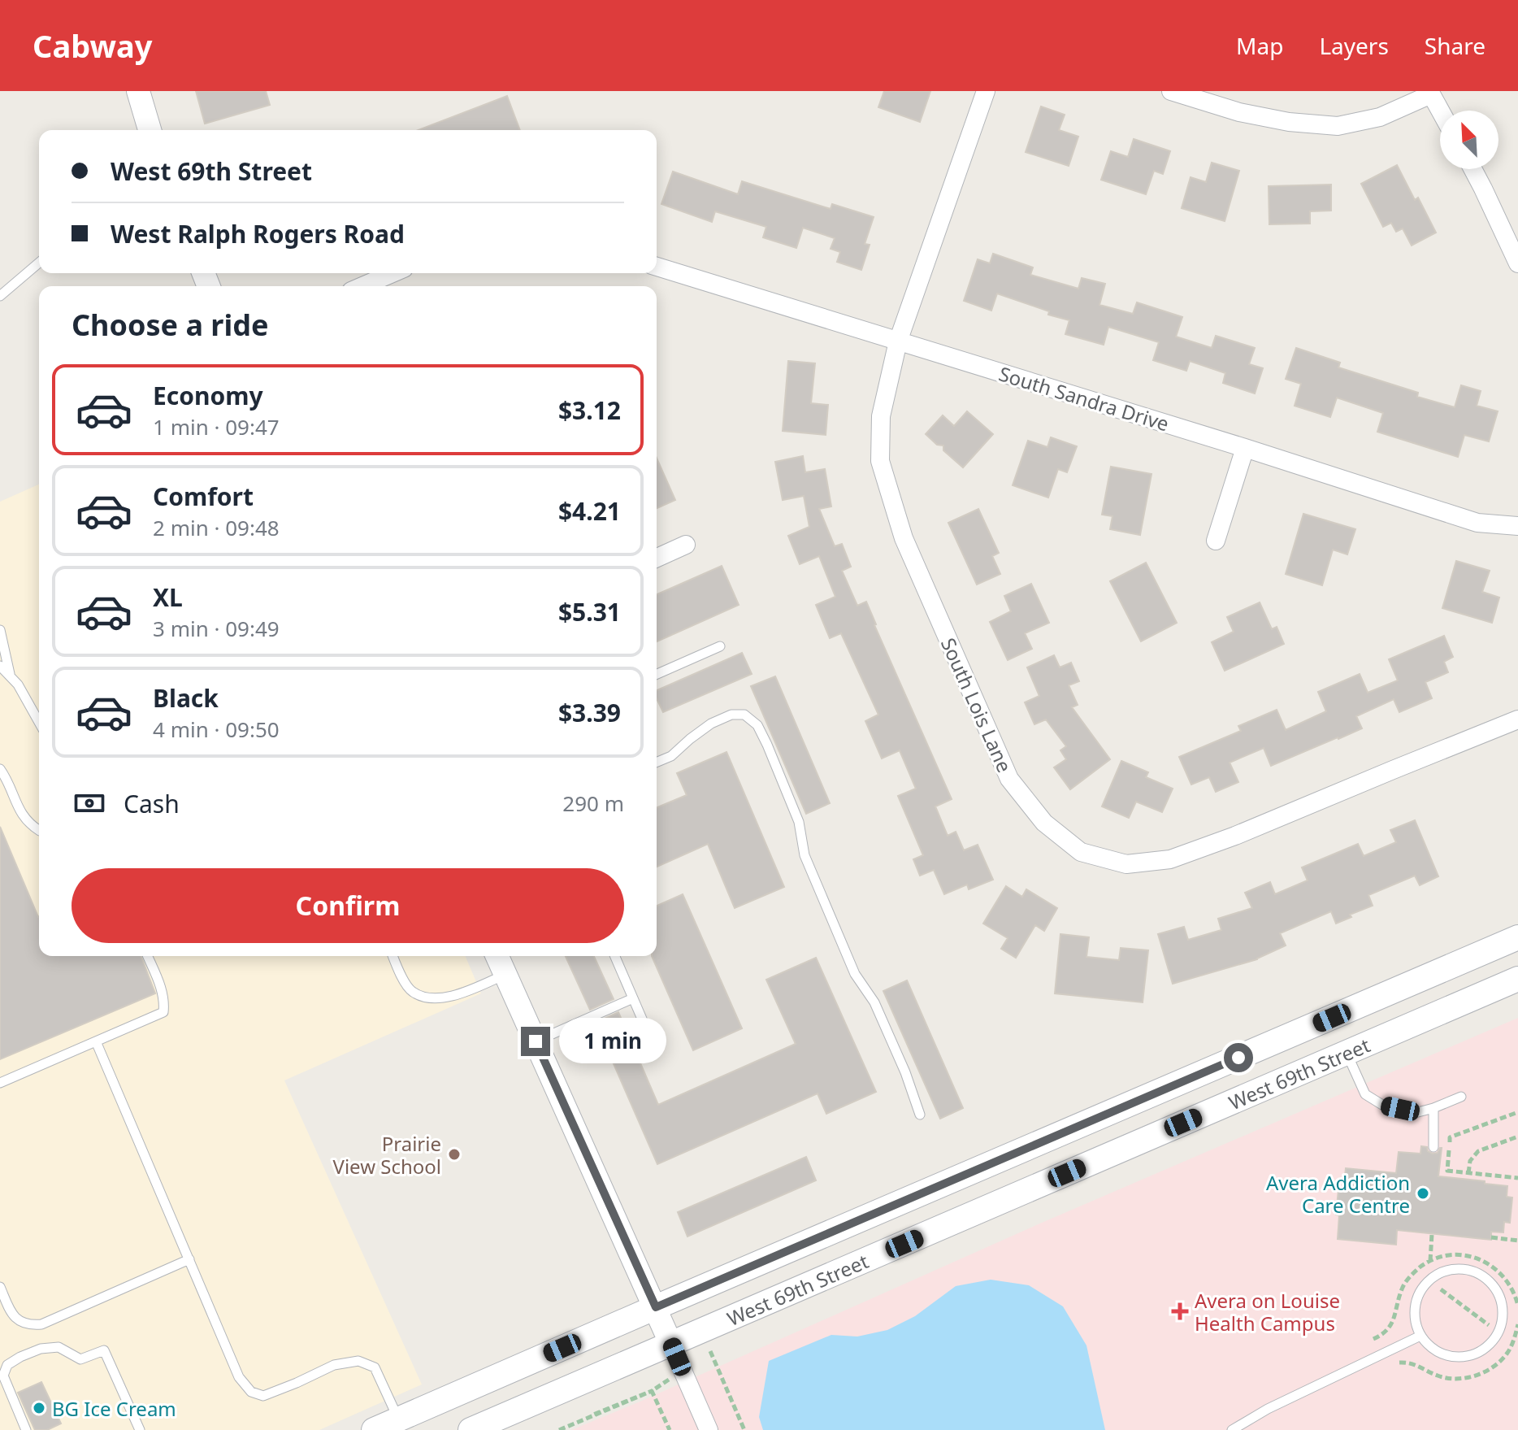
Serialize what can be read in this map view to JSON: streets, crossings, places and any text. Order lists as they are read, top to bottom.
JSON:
{
  "streets": {
    "main road": ["West 69th Street"],
    "street": ["South Sandra Drive", "South Lois Lane"]
  },
  "crossings": [
    ["South Sandra Drive", "South Lois Lane"]
  ],
  "places": {
    "other": ["Prairie View School", "Avera Addiction Care Centre", "BG Ice Cream"],
    "health": ["Avera on Louise Health Campus"]
  },
  "north": "top left",
  "page": {
    "header": "Cabway",
    "nav": ["Map", "Layers", "Share"],
    "banner": ["West 69th Street", "West Ralph Rogers Road"],
    "heading": "Choose a ride",
    "list": [
      {
        "name": "Economy",
        "note": "1 min · 09:47",
        "value": "$3.12"
      },
      {
        "name": "Comfort",
        "note": "2 min · 09:48",
        "value": "$4.21"
      },
      {
        "name": "XL",
        "note": "3 min · 09:49",
        "value": "$5.31"
      },
      {
        "name": "Black",
        "note": "4 min · 09:50",
        "value": "$3.39"
      }
    ],
    "pay": ["Cash", "290 m"],
    "buttons": "Confirm",
    "bubble": "1 min"
  }
}
